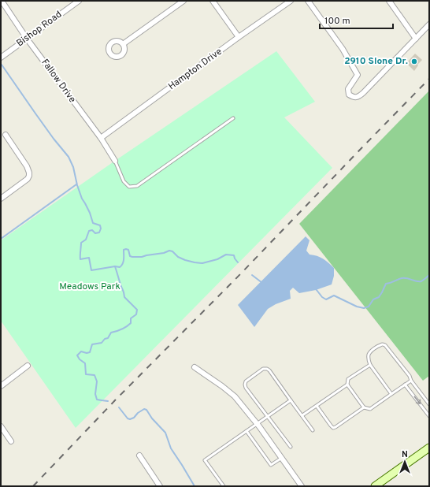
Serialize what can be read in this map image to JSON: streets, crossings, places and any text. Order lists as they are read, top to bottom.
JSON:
{
  "streets": {
    "street": ["Bishop Road", "Hampton Drive", "Fallow Drive"]
  },
  "crossings": [
    ["Bishop Road", "Fallow Drive"],
    ["Hampton Drive", "Fallow Drive"]
  ],
  "parks": ["Meadows Park"],
  "places": ["2910 Slone Dr."],
  "scale_bar": "100 m",
  "north": "top"
}
